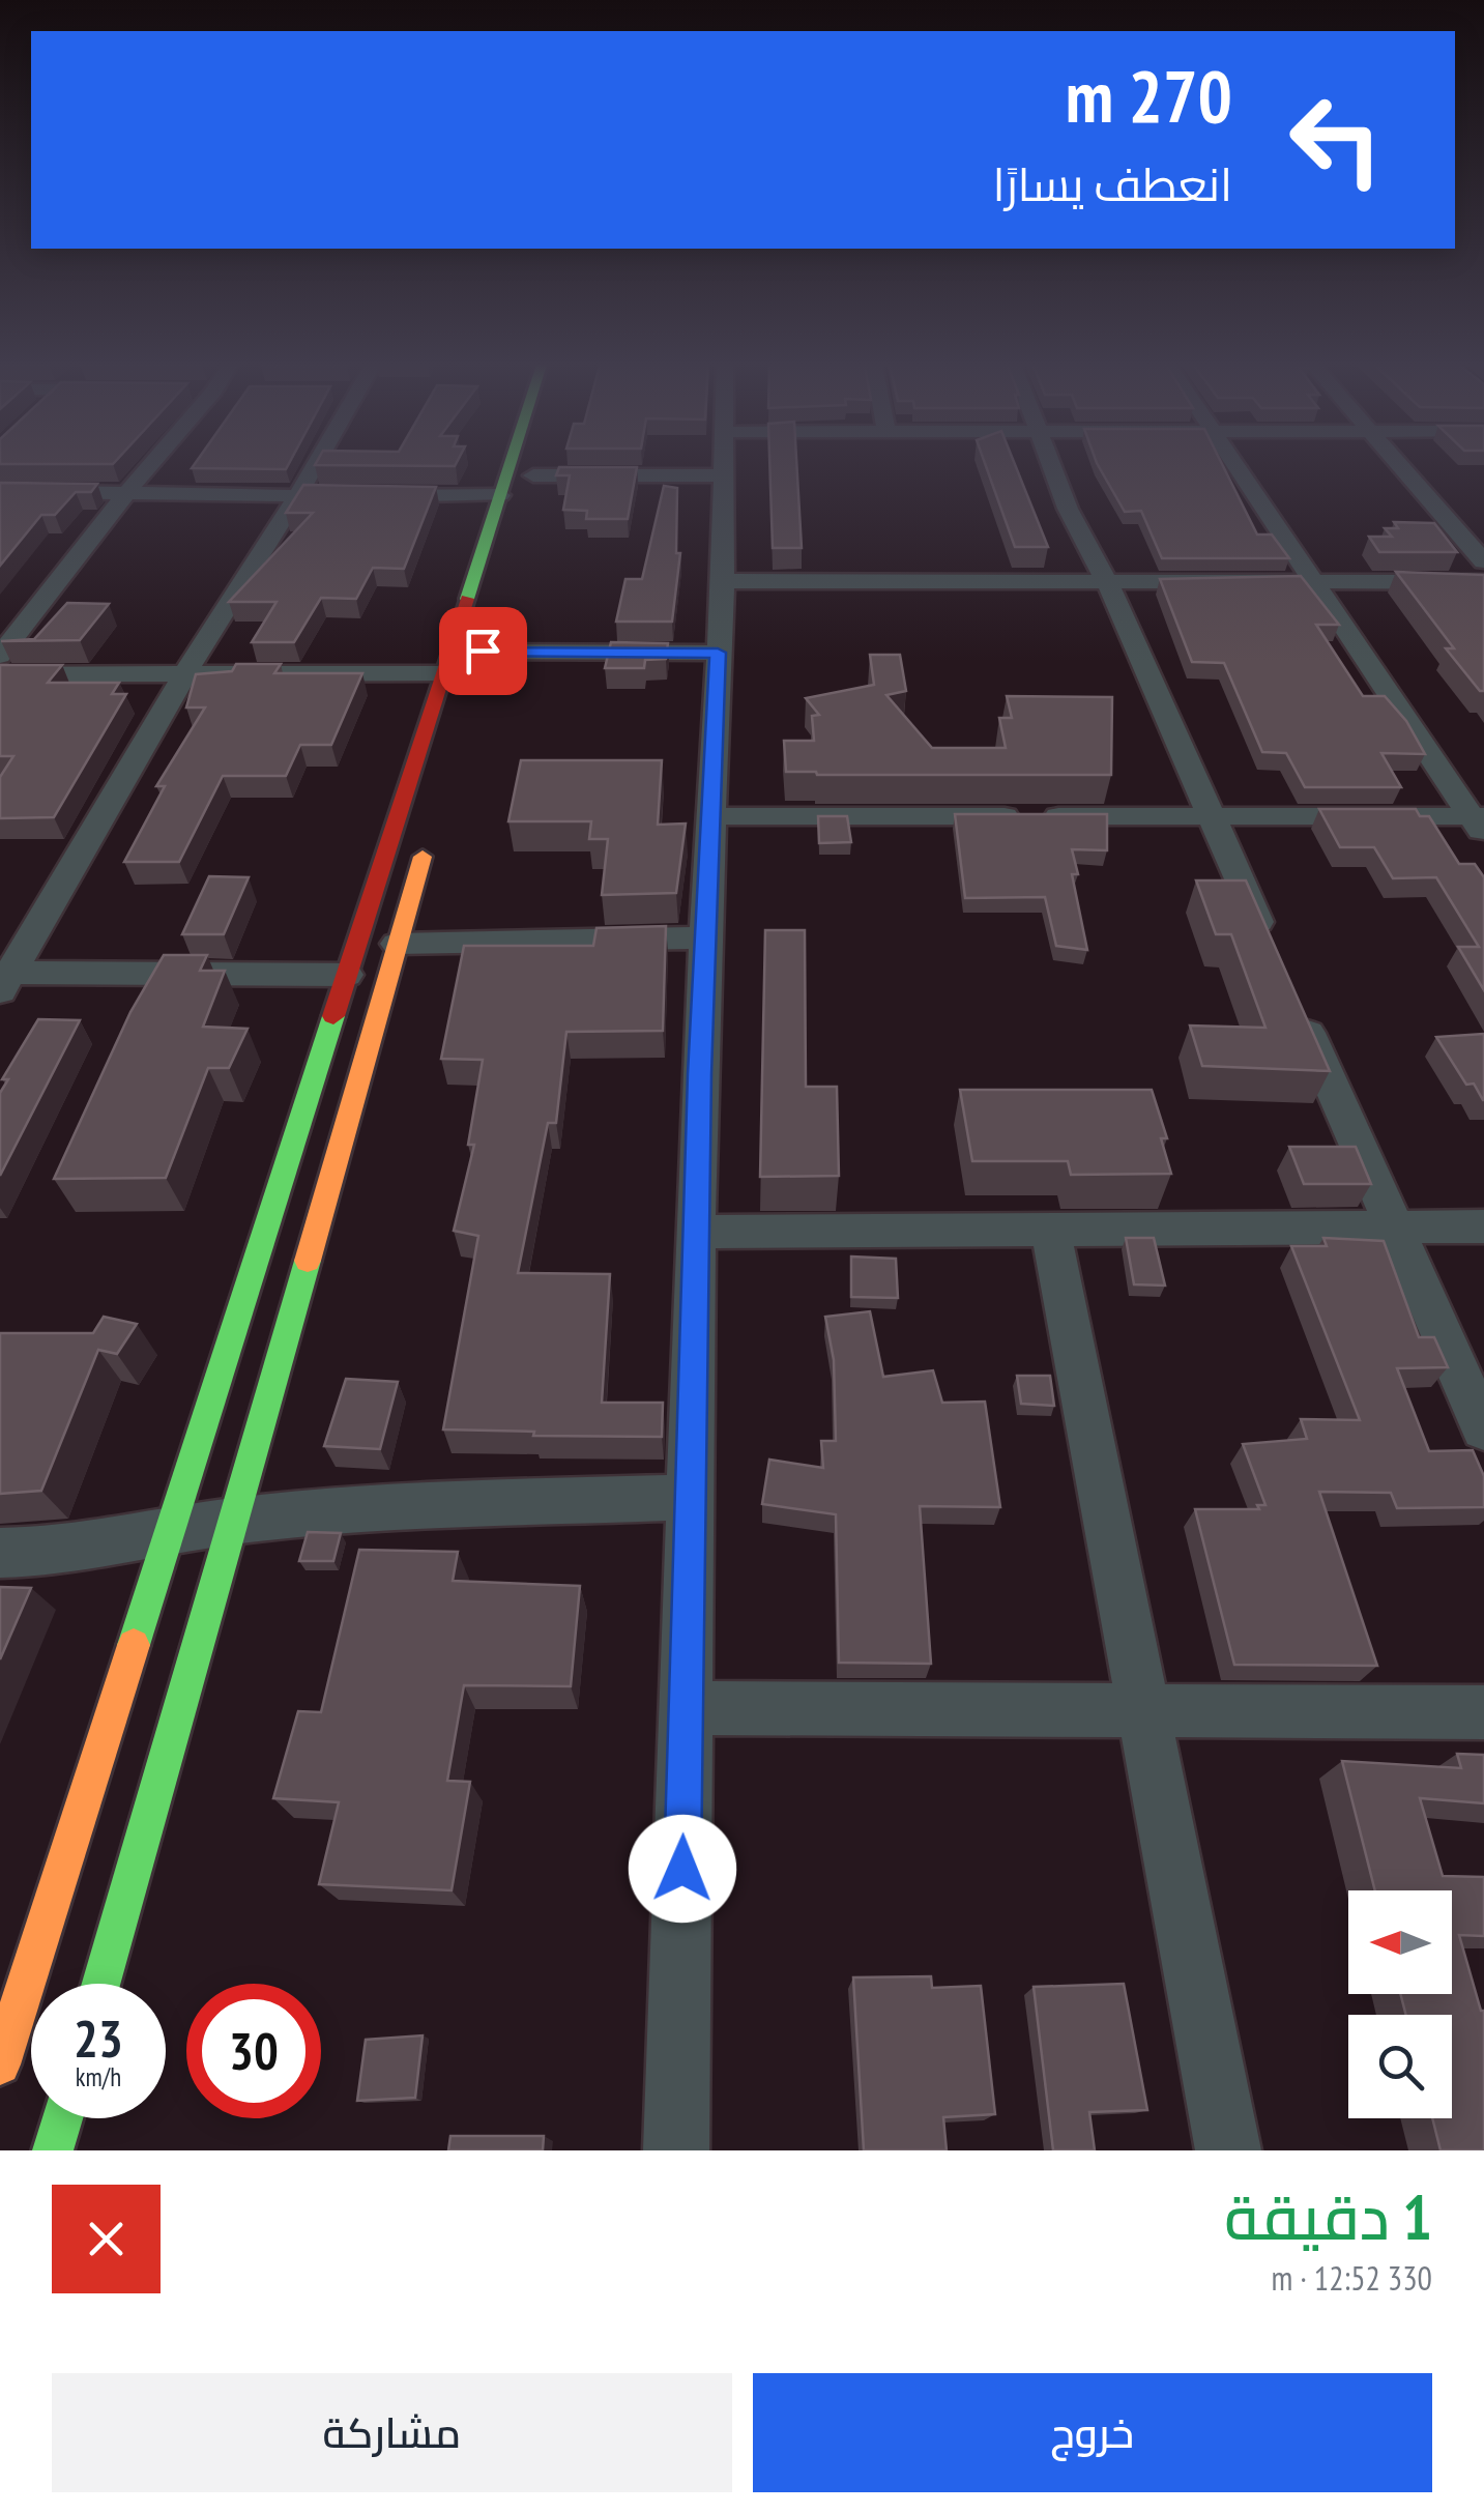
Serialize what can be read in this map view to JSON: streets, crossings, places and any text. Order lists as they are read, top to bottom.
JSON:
{
  "north": "left",
  "page": {
    "turn": ["270 m", "انعطف يسارًا"],
    "speed": "23 km/h",
    "limit": "30",
    "heading": ["1 دقيقة", "330 m · 12:52"],
    "buttons": ["خروج", "مشاركة"]
  }
}
